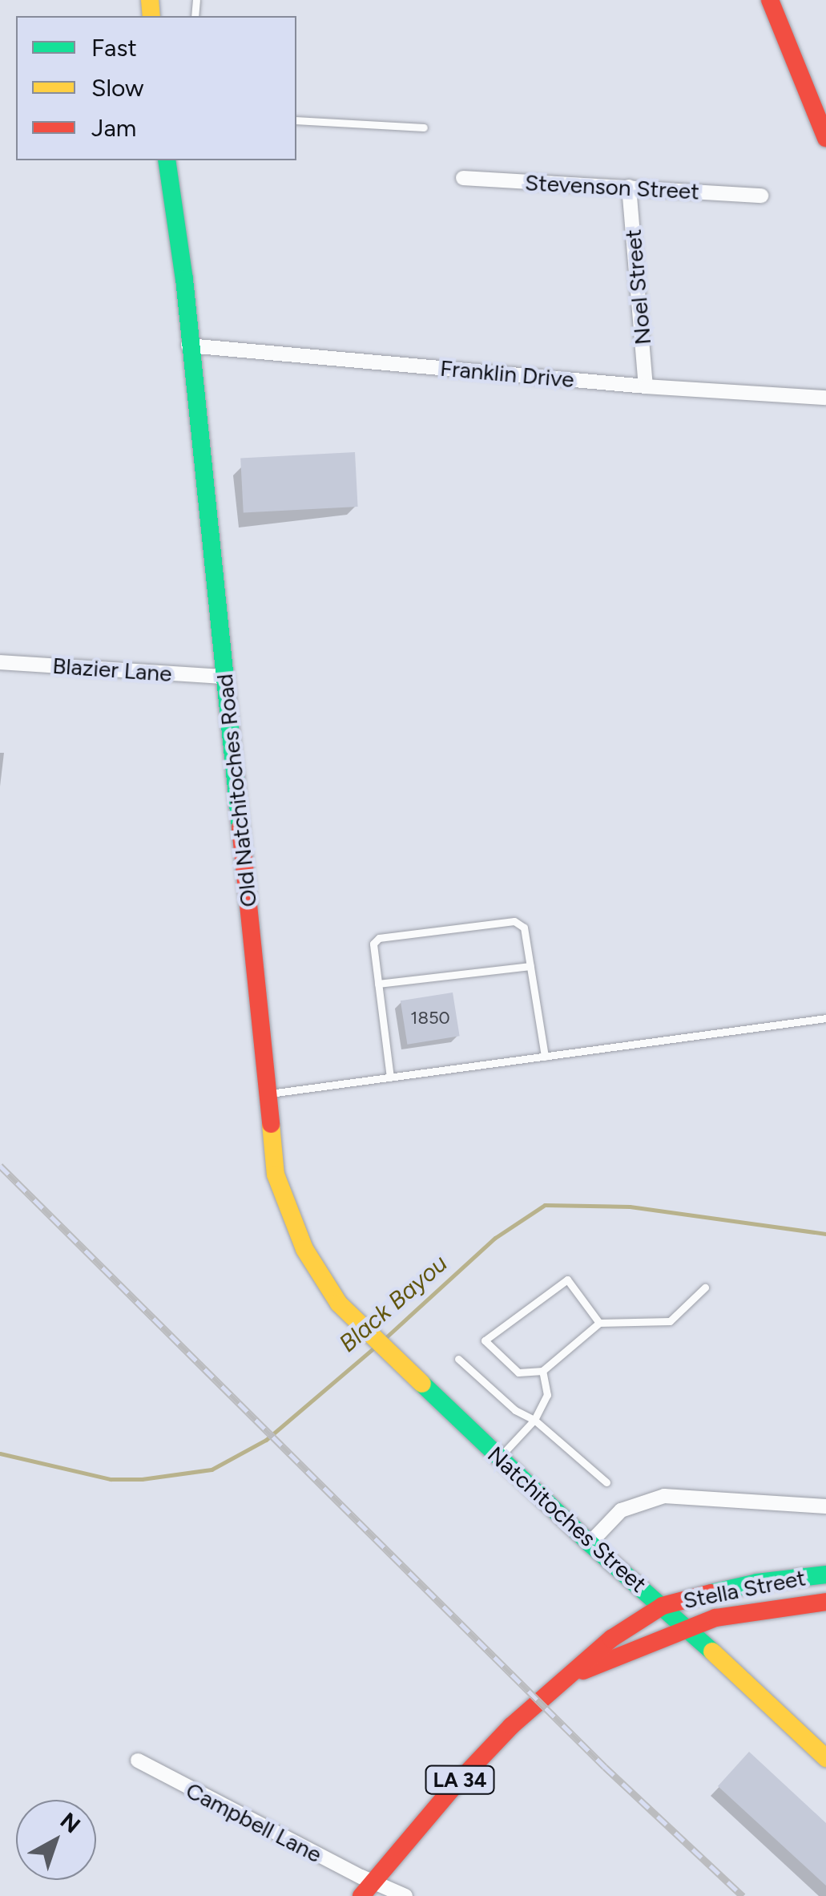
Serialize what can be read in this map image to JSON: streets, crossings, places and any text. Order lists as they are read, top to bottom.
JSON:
{
  "streets": {
    "main road": [
      "Old Natchitoches Road",
      "Natchitoches Street",
      "Stella Street",
      "LA 34"
    ],
    "street": [
      "Stevenson Street",
      "Noel Street",
      "Franklin Drive",
      "Blazier Lane",
      "Campbell Lane"
    ]
  },
  "crossings": [
    ["Stevenson Street", "Noel Street"],
    ["Noel Street", "Franklin Drive"],
    ["Franklin Drive", "Old Natchitoches Road"],
    ["Blazier Lane", "Old Natchitoches Road"],
    ["Old Natchitoches Road", "Natchitoches Street"],
    ["Natchitoches Street", "Stella Street"],
    ["Natchitoches Street", "LA 34"],
    ["Stella Street", "LA 34"],
    ["LA 34", "Campbell Lane"]
  ],
  "water": ["Black Bayou"],
  "house_numbers": ["1850"],
  "legend": ["Fast", "Slow", "Jam"],
  "north": "top right"
}
